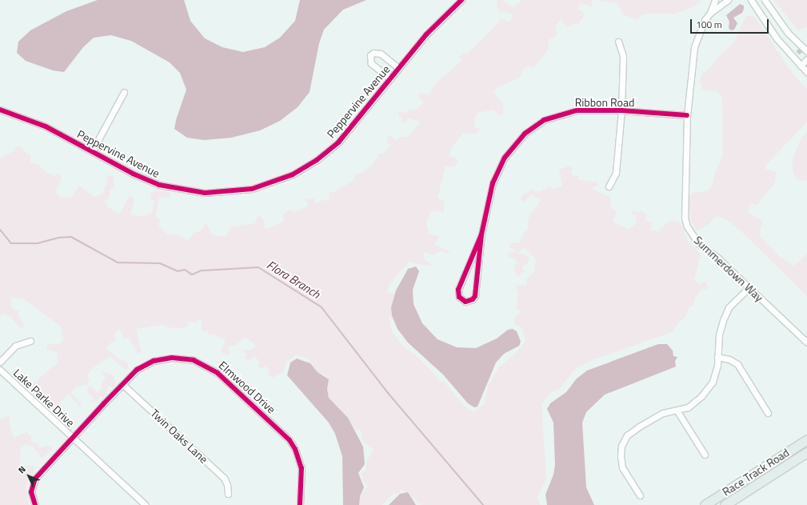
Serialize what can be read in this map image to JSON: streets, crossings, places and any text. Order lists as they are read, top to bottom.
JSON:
{
  "streets": {
    "main road": ["Race Track Road"],
    "street": [
      "Peppervine Avenue",
      "Ribbon Road",
      "Summerdown Way",
      "Elmwood Drive",
      "Lake Parke Drive",
      "Twin Oaks Lane"
    ]
  },
  "crossings": [
    ["Ribbon Road", "Summerdown Way"],
    ["Elmwood Drive", "Lake Parke Drive"],
    ["Elmwood Drive", "Twin Oaks Lane"]
  ],
  "water": ["Flora Branch"],
  "scale_bar": "100 m",
  "north": "top left"
}
